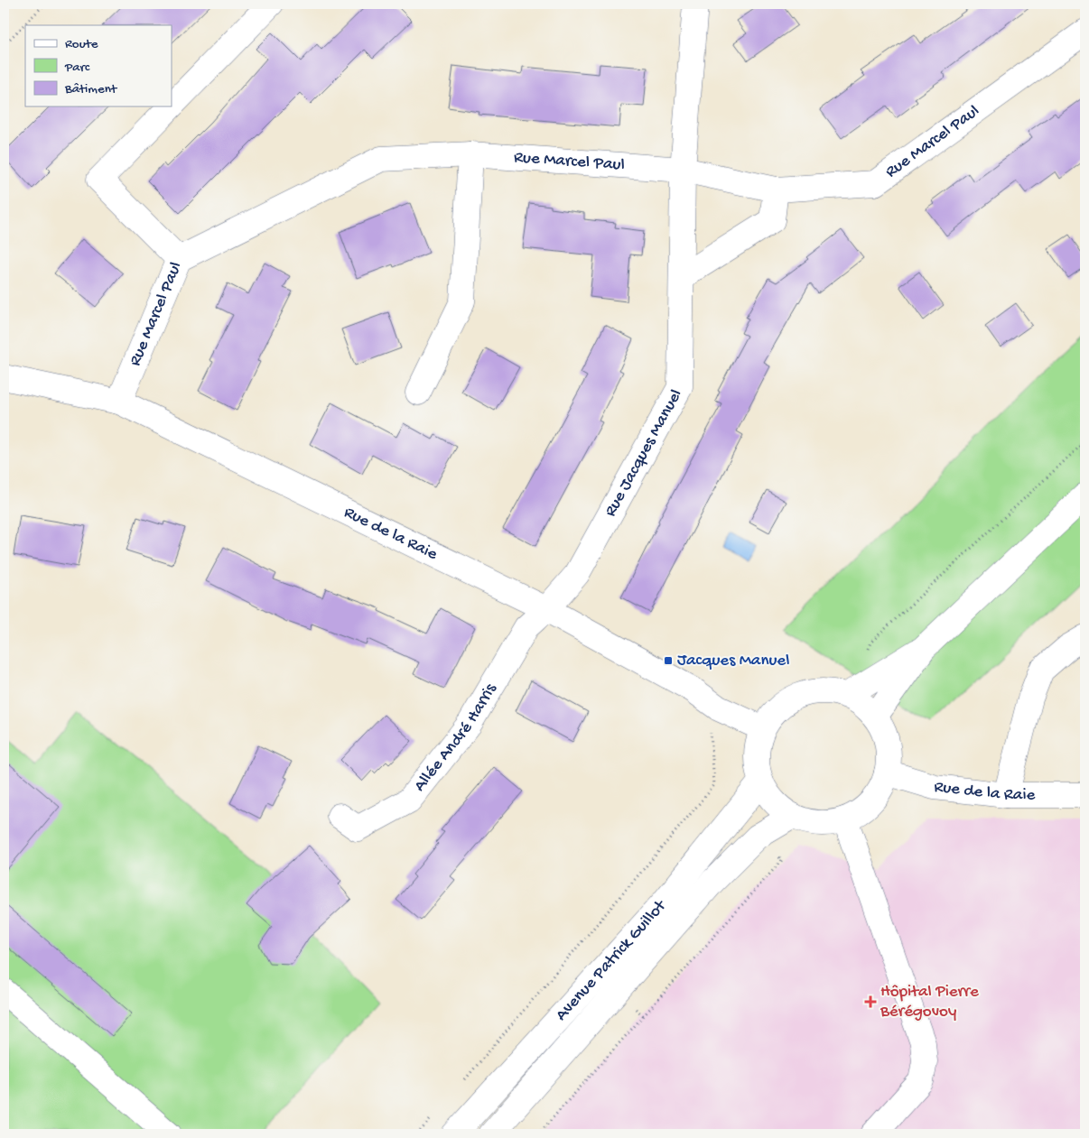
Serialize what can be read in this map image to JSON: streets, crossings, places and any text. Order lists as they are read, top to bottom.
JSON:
{
  "streets": {
    "street": [
      "Rue Marcel Paul",
      "Rue Jacques Manuel",
      "Rue de la Raie",
      "Allée André Harris",
      "Avenue Patrick Guillot"
    ]
  },
  "crossings": [
    ["Rue Marcel Paul", "Rue Jacques Manuel"],
    ["Rue Marcel Paul", "Rue de la Raie"],
    ["Rue Jacques Manuel", "Rue de la Raie"],
    ["Rue Jacques Manuel", "Allée André Harris"],
    ["Rue de la Raie", "Allée André Harris"],
    ["Rue de la Raie", "Avenue Patrick Guillot"]
  ],
  "places": {
    "transit": ["Jacques Manuel"],
    "health": ["Hôpital Pierre Bérégovoy"]
  },
  "legend": ["Route", "Parc", "Bâtiment"]
}
